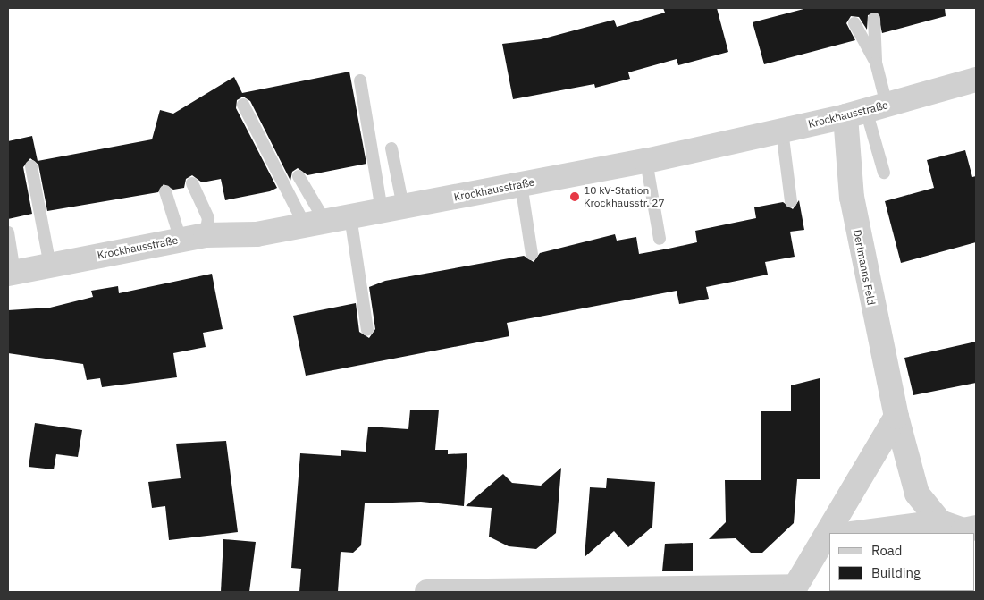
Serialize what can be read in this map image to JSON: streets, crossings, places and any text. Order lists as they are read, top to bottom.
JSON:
{
  "streets": {
    "street": ["Krockhausstraße", "Dertmanns Feld"]
  },
  "crossings": [
    ["Krockhausstraße", "Dertmanns Feld"]
  ],
  "places": ["10 kV-Station Krockhausstr. 27"],
  "legend": ["Road", "Building"]
}
